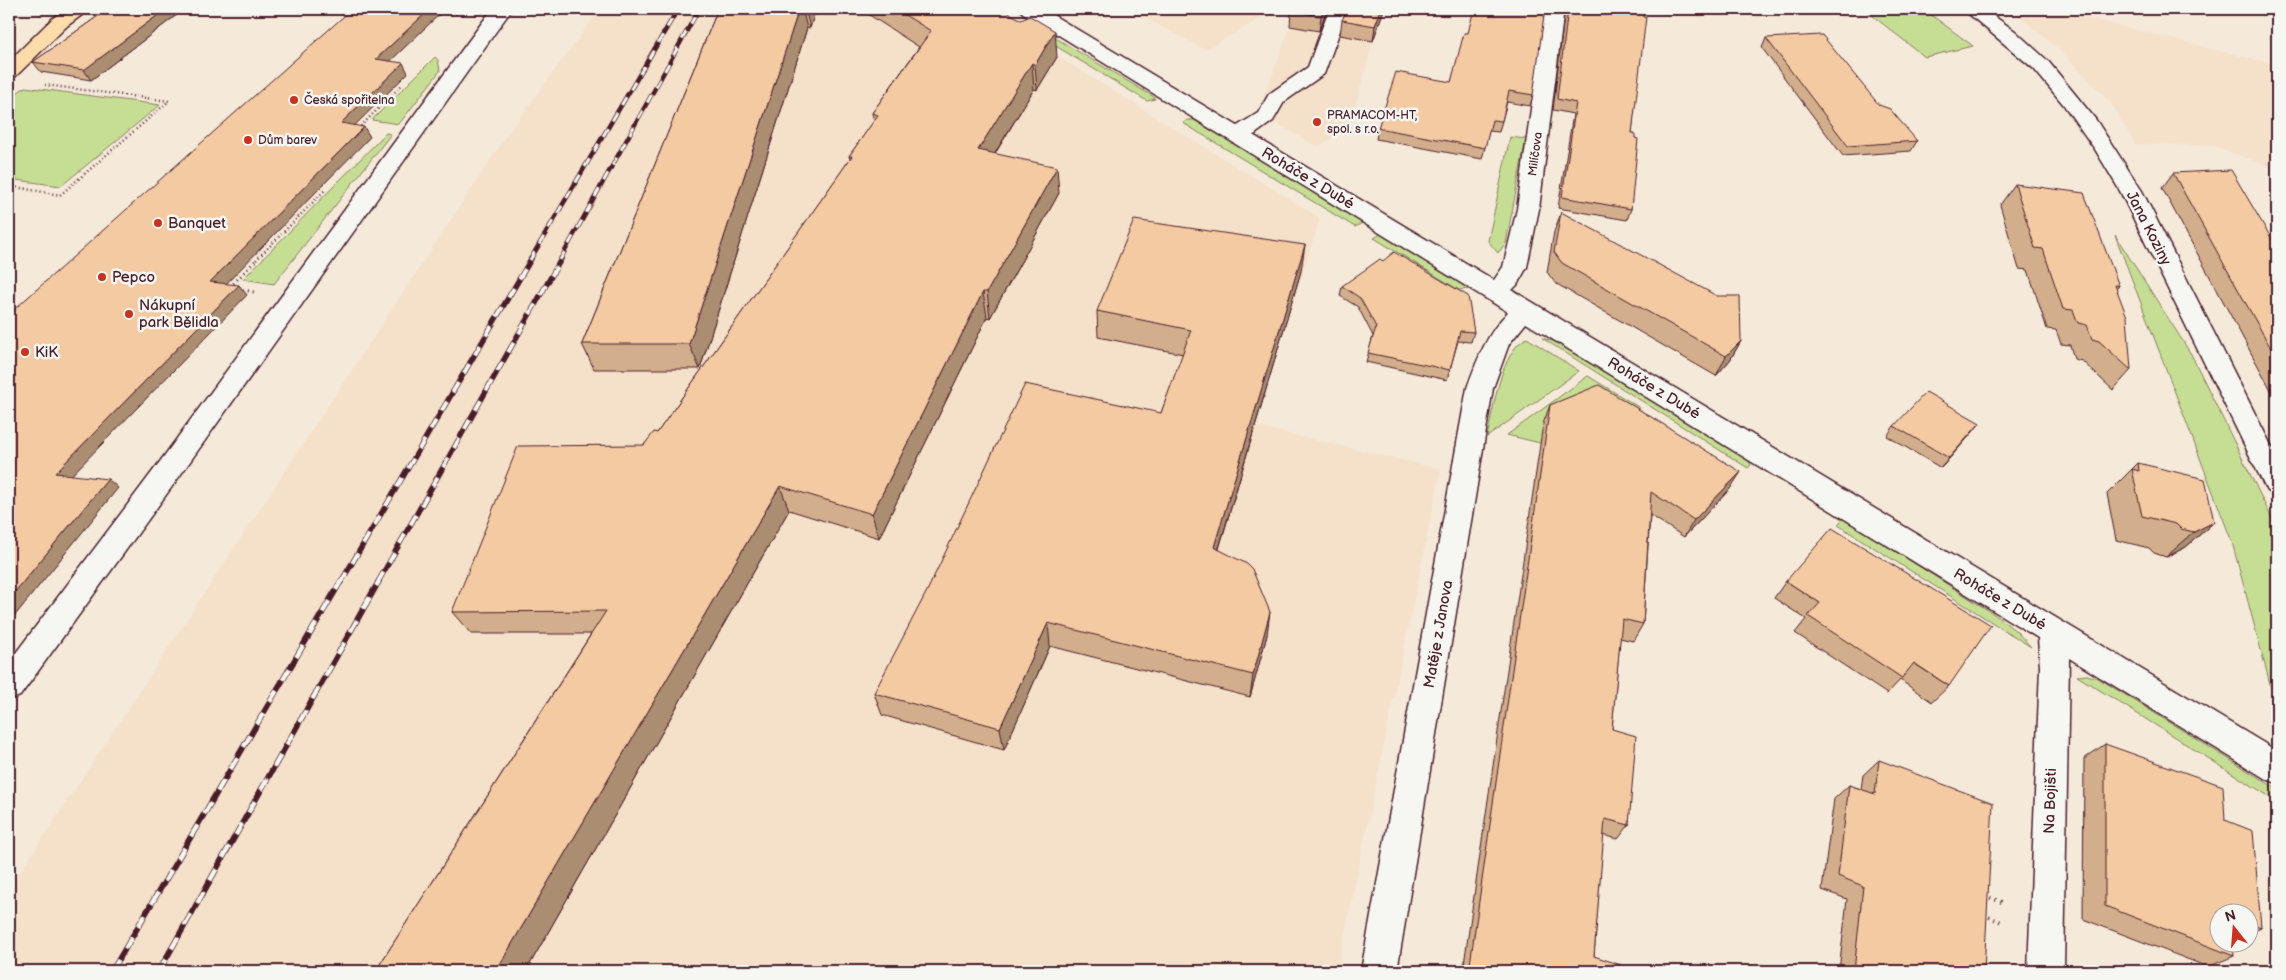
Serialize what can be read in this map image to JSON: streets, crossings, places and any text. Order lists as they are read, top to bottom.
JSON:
{
  "streets": {
    "street": [
      "Milíčova",
      "Roháče z Dubé",
      "Jana Koziny",
      "Matěje z Janova",
      "Na Bojišti"
    ]
  },
  "crossings": [
    ["Milíčova", "Roháče z Dubé"],
    ["Roháče z Dubé", "Matěje z Janova"],
    ["Roháče z Dubé", "Na Bojišti"]
  ],
  "places": [
    "Česká spořitelna",
    "PRAMACOM-HT, spol. s r.o.",
    "Dům barev",
    "Banquet",
    "Pepco",
    "Nákupní park Bělidla",
    "KiK"
  ],
  "north": "top"
}
